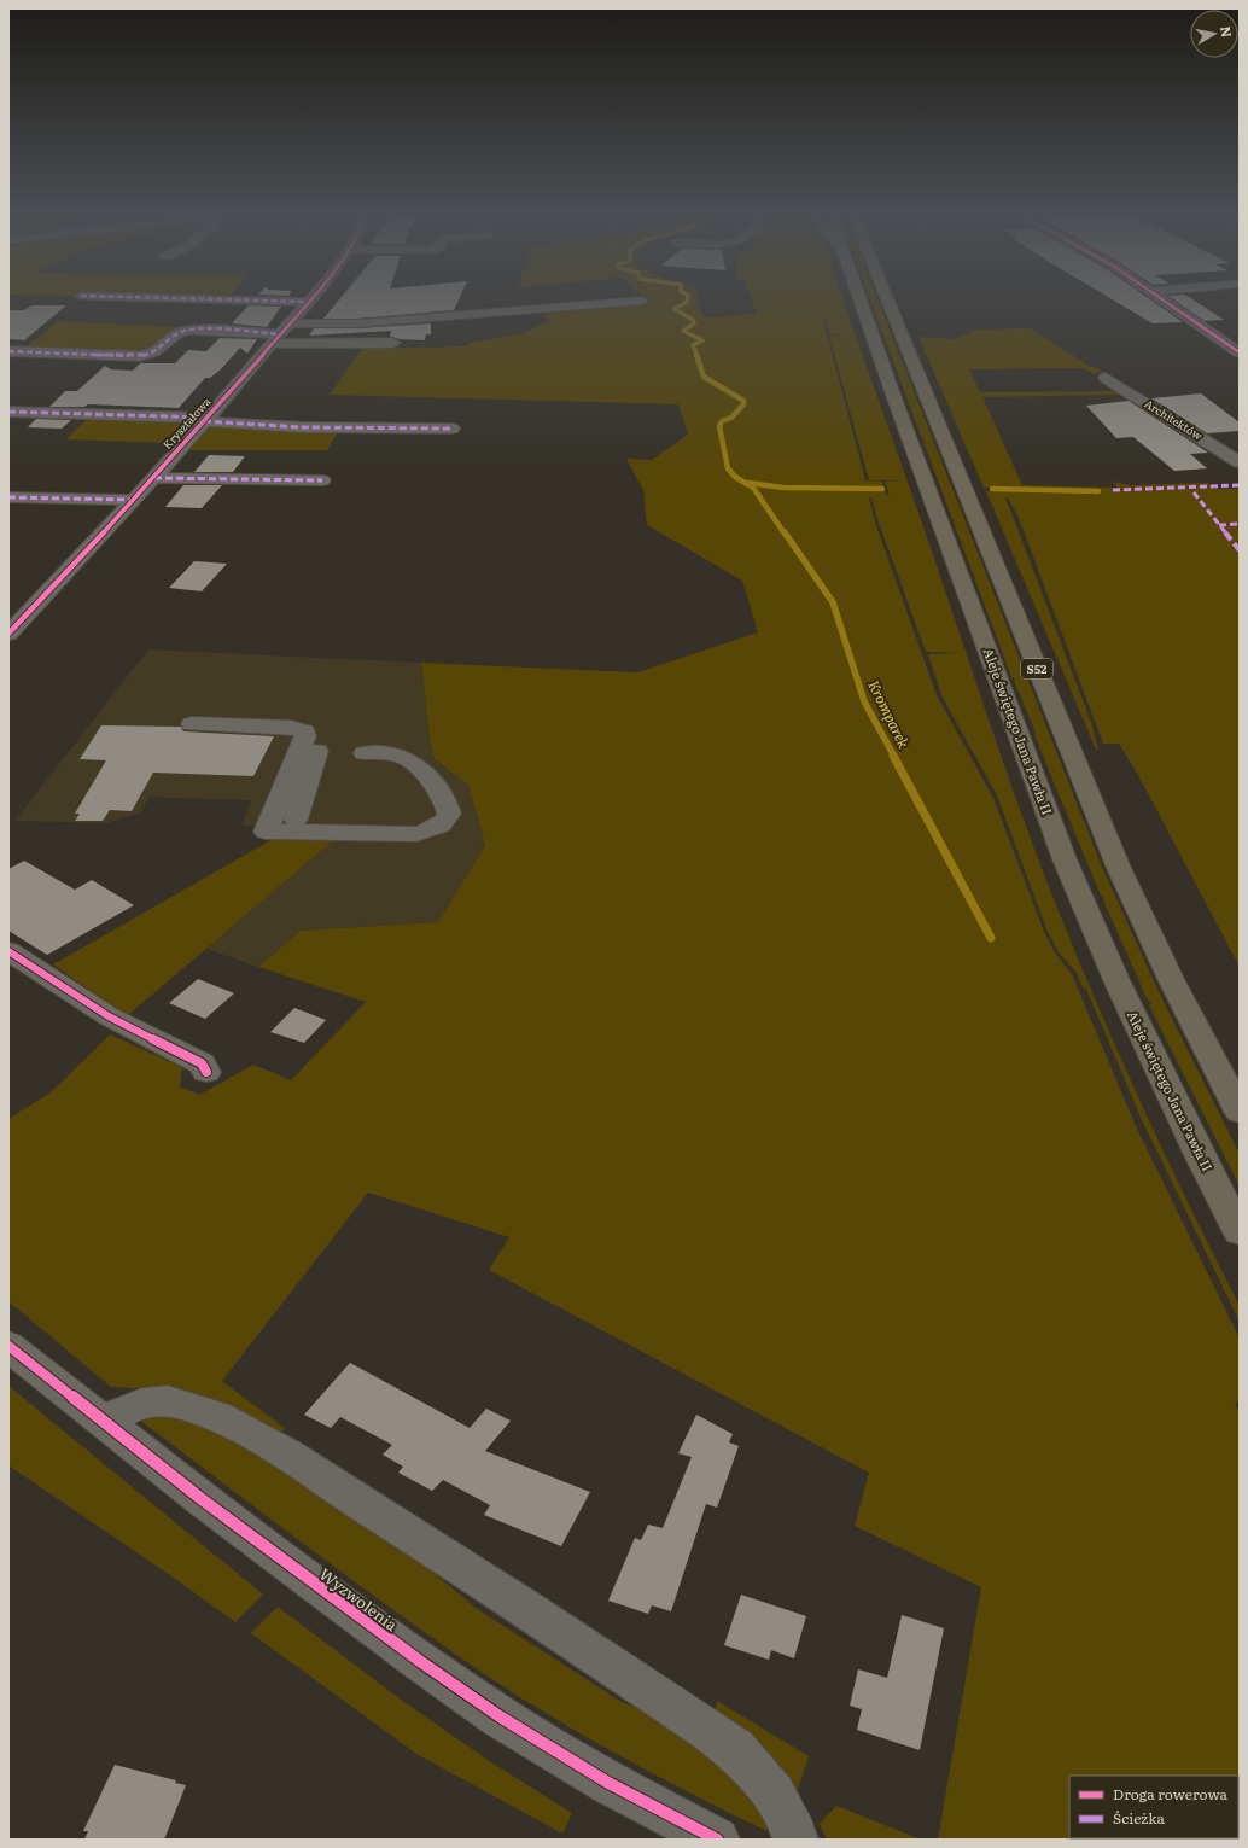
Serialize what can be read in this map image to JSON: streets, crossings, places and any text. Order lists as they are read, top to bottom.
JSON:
{
  "streets": {
    "highway": ["S52", "Aleje świętego Jana Pawła II"],
    "street": ["Architektów", "Kryształowa", "Wyzwolenia"]
  },
  "water": ["Kromparek"],
  "legend": ["Droga rowerowa", "Ścieżka"],
  "north": "right"
}
